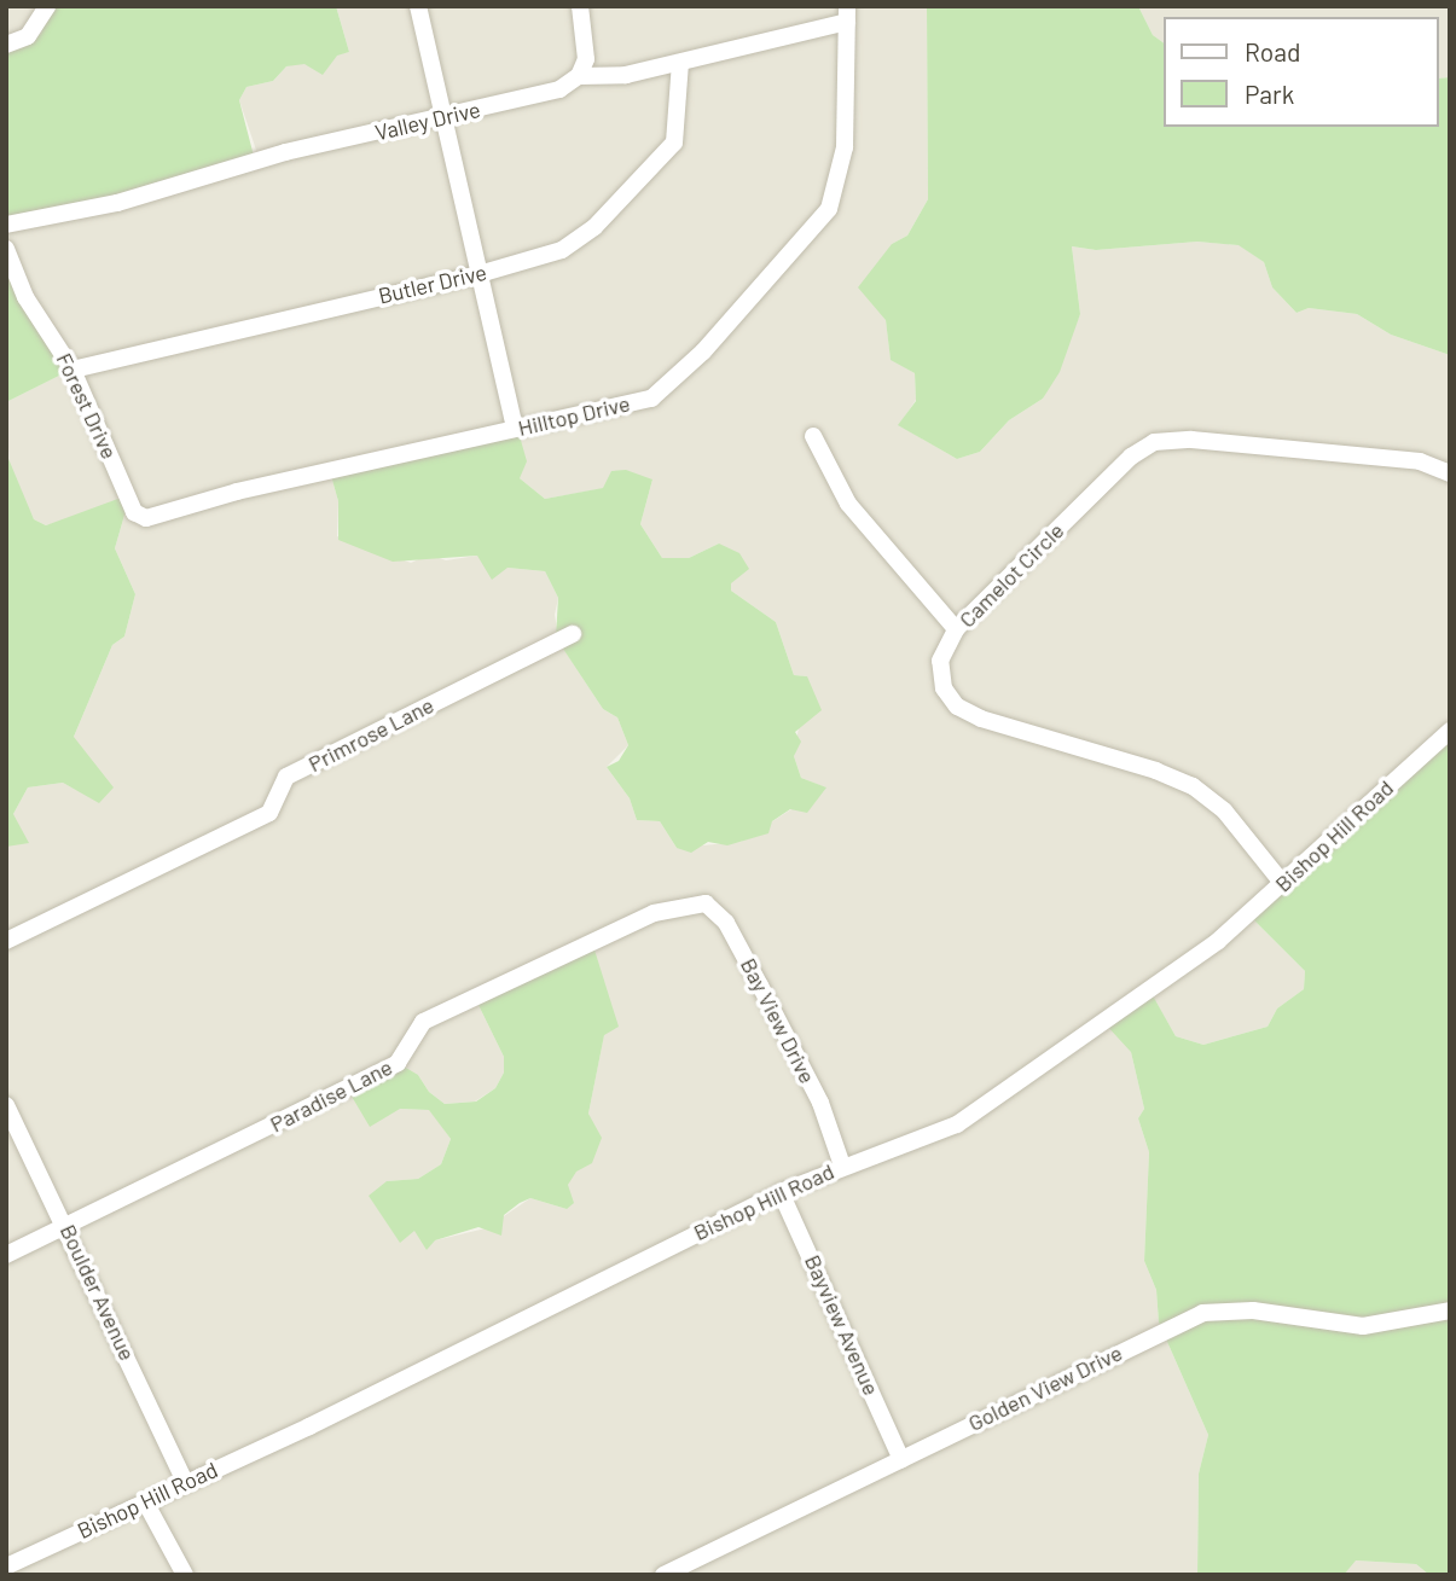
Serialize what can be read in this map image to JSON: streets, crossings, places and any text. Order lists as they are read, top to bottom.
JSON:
{
  "streets": {
    "street": [
      "Valley Drive",
      "Butler Drive",
      "Forest Drive",
      "Hilltop Drive",
      "Camelot Circle",
      "Primrose Lane",
      "Bishop Hill Road",
      "Bay View Drive",
      "Paradise Lane",
      "Boulder Avenue",
      "Bayview Avenue",
      "Golden View Drive"
    ]
  },
  "crossings": [
    ["Valley Drive", "Butler Drive"],
    ["Valley Drive", "Hilltop Drive"],
    ["Butler Drive", "Forest Drive"],
    ["Forest Drive", "Hilltop Drive"],
    ["Camelot Circle", "Bishop Hill Road"],
    ["Bishop Hill Road", "Bay View Drive"],
    ["Bishop Hill Road", "Boulder Avenue"],
    ["Bishop Hill Road", "Bayview Avenue"],
    ["Bay View Drive", "Paradise Lane"],
    ["Paradise Lane", "Boulder Avenue"],
    ["Bayview Avenue", "Golden View Drive"]
  ],
  "legend": ["Road", "Park"]
}
